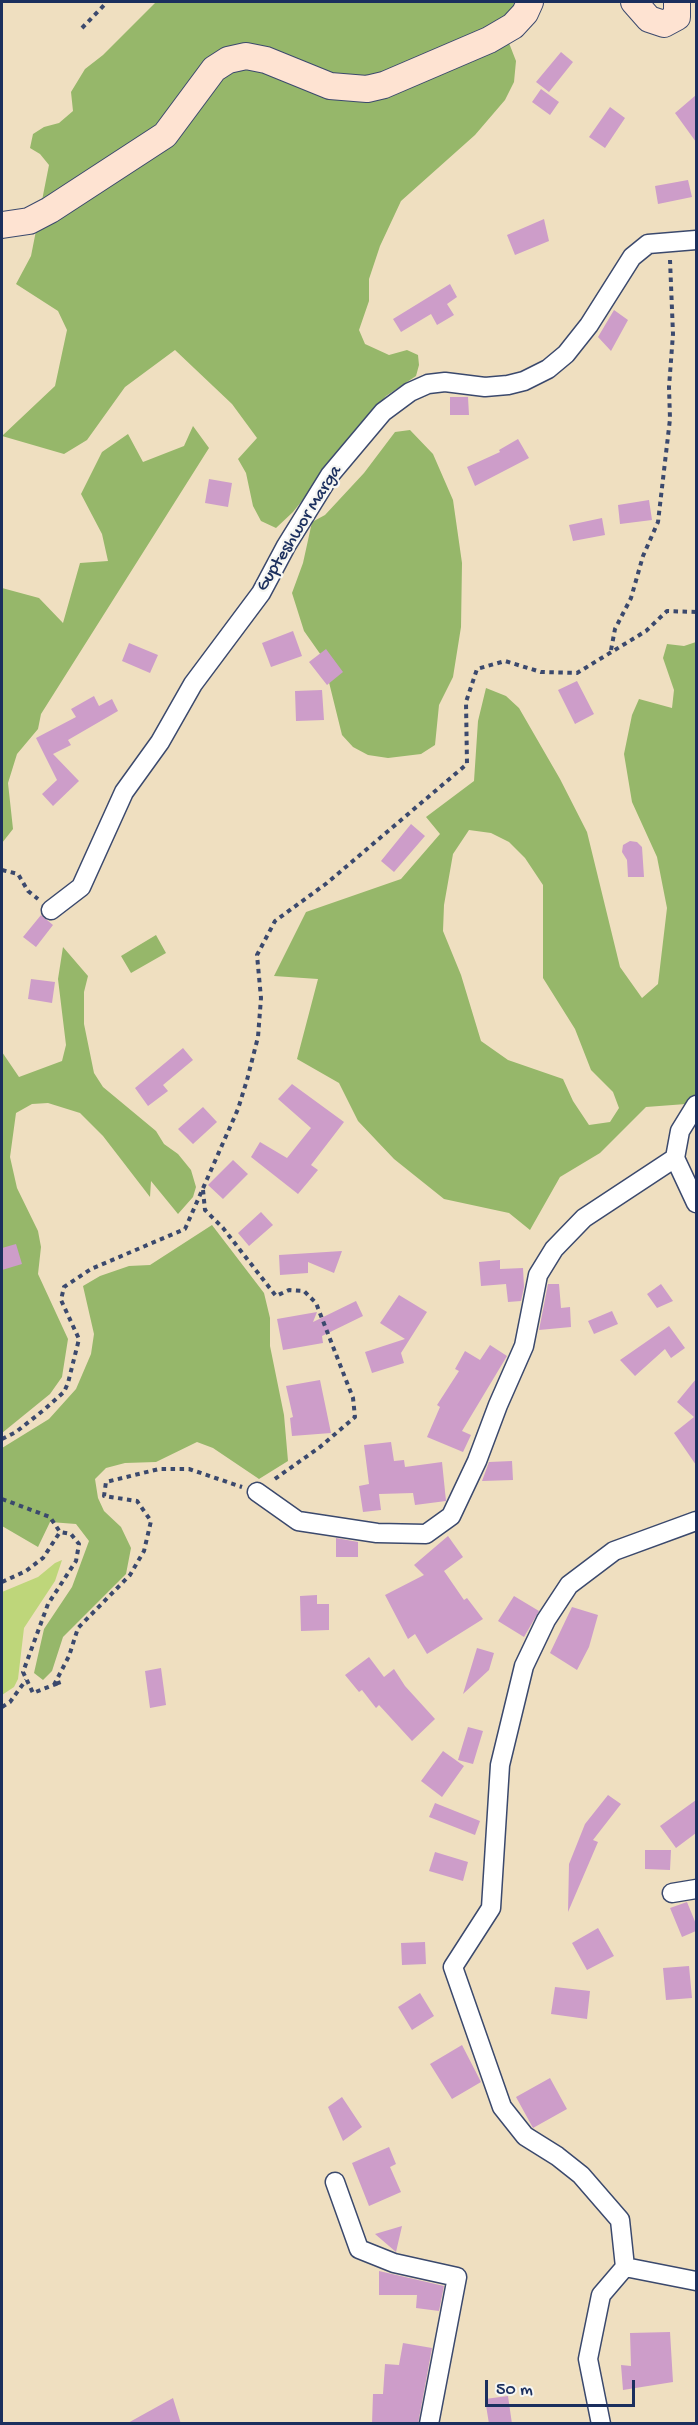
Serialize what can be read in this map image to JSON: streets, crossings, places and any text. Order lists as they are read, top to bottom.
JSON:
{
  "streets": {
    "street": ["Gupteshwor Marga"]
  },
  "scale_bar": "50 m"
}
